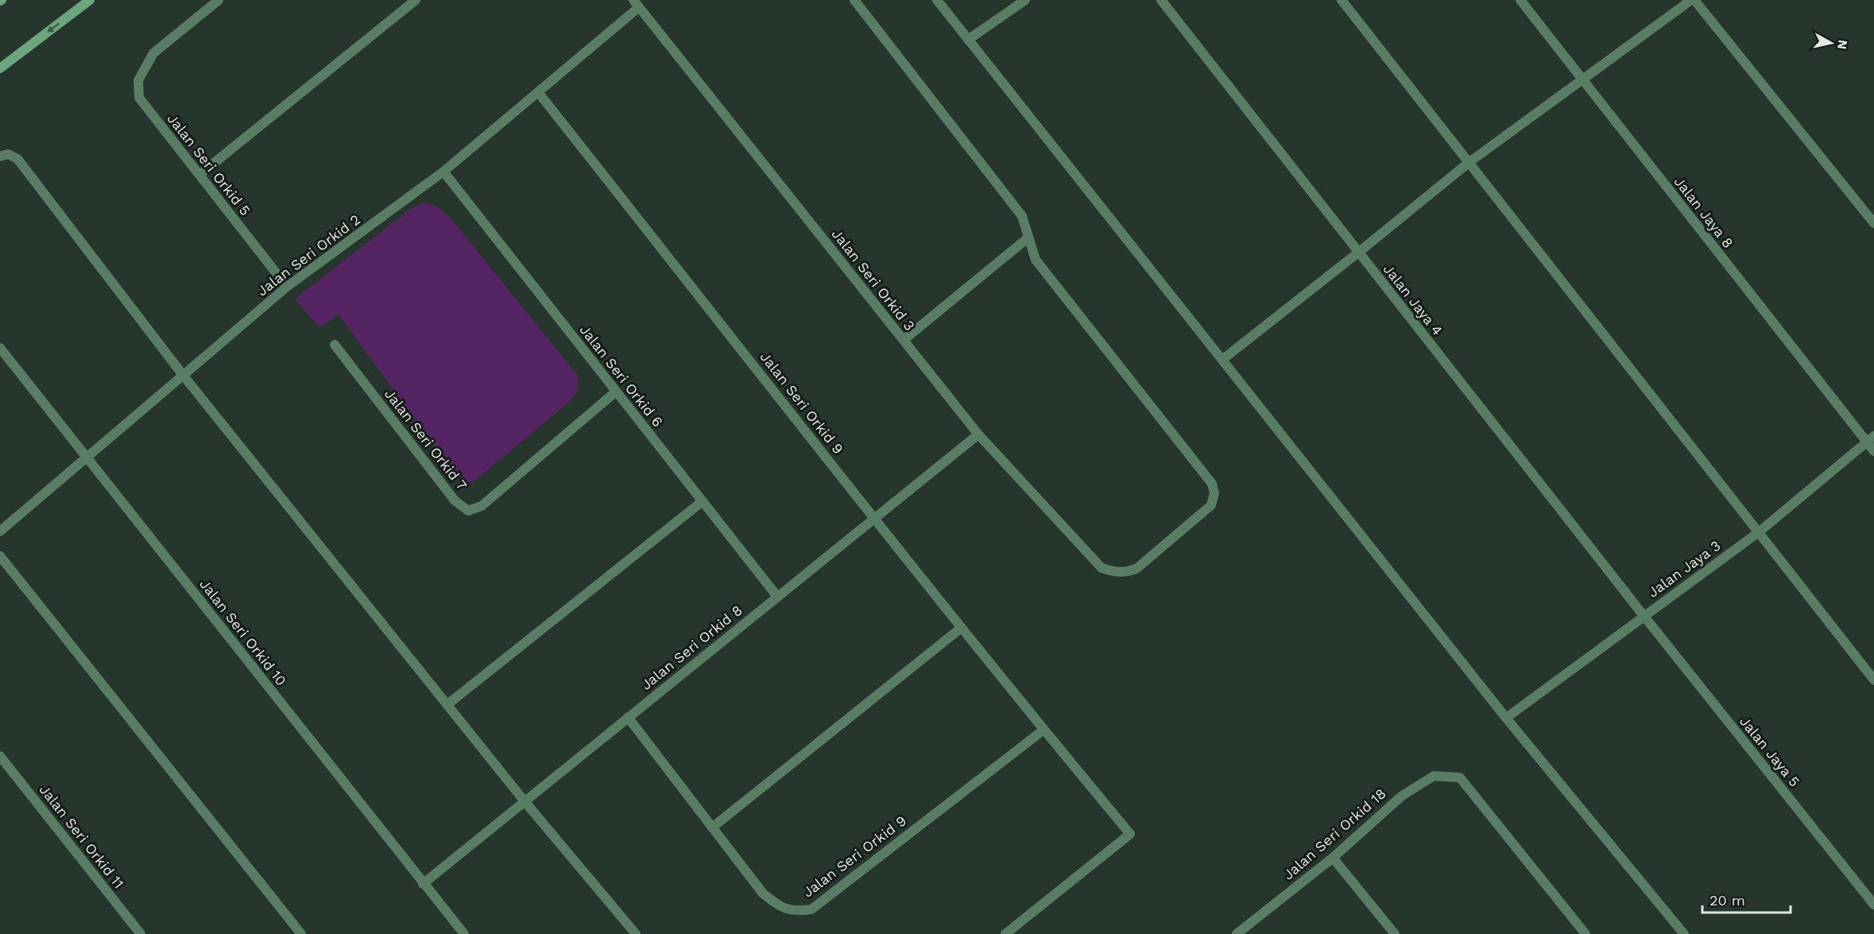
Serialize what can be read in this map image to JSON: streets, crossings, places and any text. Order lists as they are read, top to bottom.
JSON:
{
  "streets": {
    "street": [
      "Jalan Seri Orkid 5",
      "Jalan Jaya 8",
      "Jalan Seri Orkid 2",
      "Jalan Seri Orkid 3",
      "Jalan Jaya 4",
      "Jalan Seri Orkid 6",
      "Jalan Seri Orkid 9",
      "Jalan Seri Orkid 7",
      "Jalan Jaya 3",
      "Jalan Seri Orkid 10",
      "Jalan Seri Orkid 8",
      "Jalan Jaya 5",
      "Jalan Seri Orkid 18",
      "Jalan Seri Orkid 11"
    ]
  },
  "crossings": [
    ["Jalan Seri Orkid 5", "Jalan Seri Orkid 2"],
    ["Jalan Jaya 8", "Jalan Jaya 3"],
    ["Jalan Seri Orkid 2", "Jalan Seri Orkid 3"],
    ["Jalan Seri Orkid 2", "Jalan Seri Orkid 6"],
    ["Jalan Seri Orkid 2", "Jalan Seri Orkid 9"],
    ["Jalan Seri Orkid 2", "Jalan Seri Orkid 10"],
    ["Jalan Seri Orkid 3", "Jalan Seri Orkid 8"],
    ["Jalan Jaya 4", "Jalan Jaya 3"],
    ["Jalan Jaya 4", "Jalan Jaya 5"],
    ["Jalan Seri Orkid 6", "Jalan Seri Orkid 7"],
    ["Jalan Seri Orkid 6", "Jalan Seri Orkid 8"],
    ["Jalan Seri Orkid 9", "Jalan Seri Orkid 8"],
    ["Jalan Jaya 3", "Jalan Jaya 5"],
    ["Jalan Seri Orkid 10", "Jalan Seri Orkid 8"]
  ],
  "scale_bar": "20 m",
  "north": "right"
}
